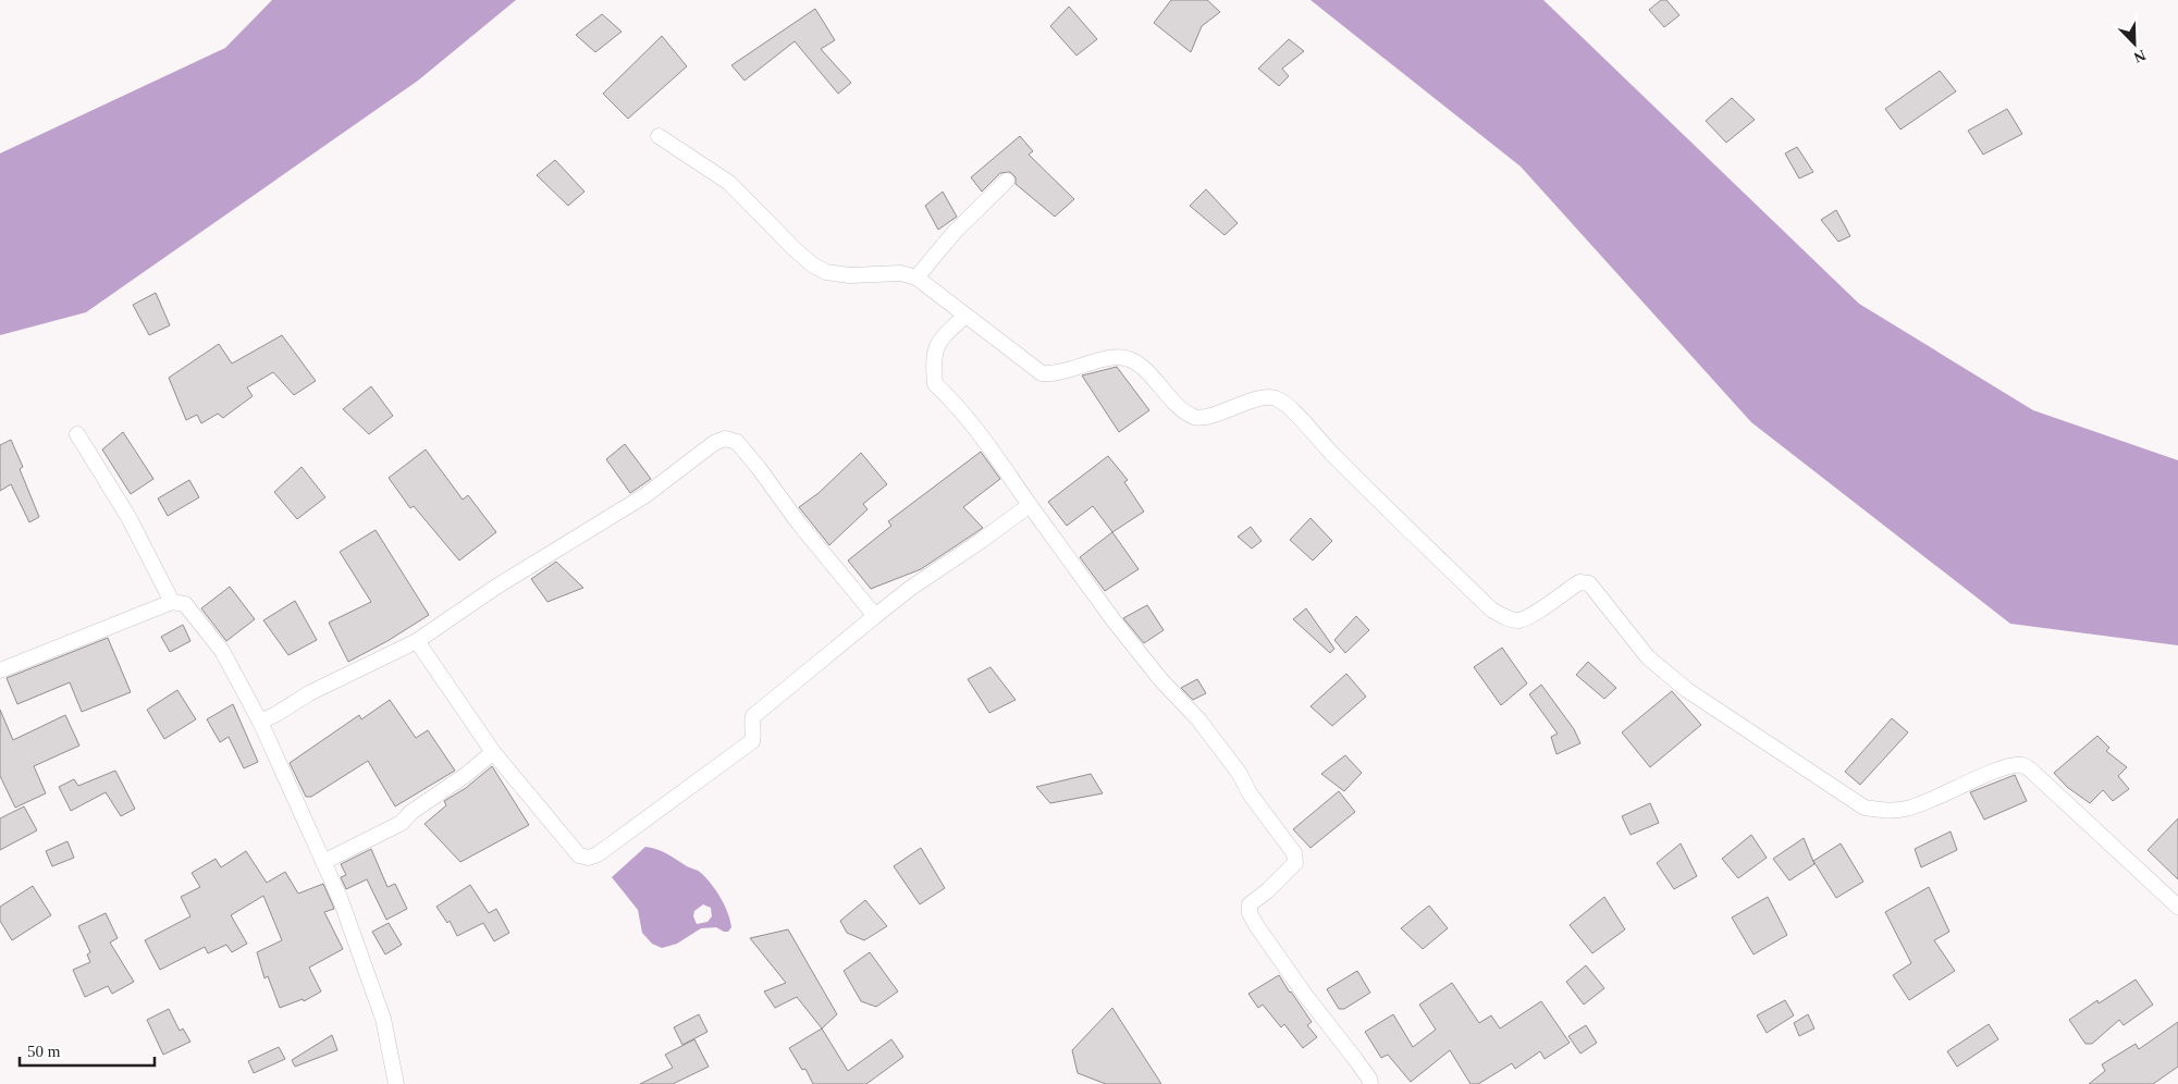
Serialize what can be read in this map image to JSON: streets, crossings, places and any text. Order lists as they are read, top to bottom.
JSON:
{
  "scale_bar": "50 m",
  "north": "bottom right"
}
